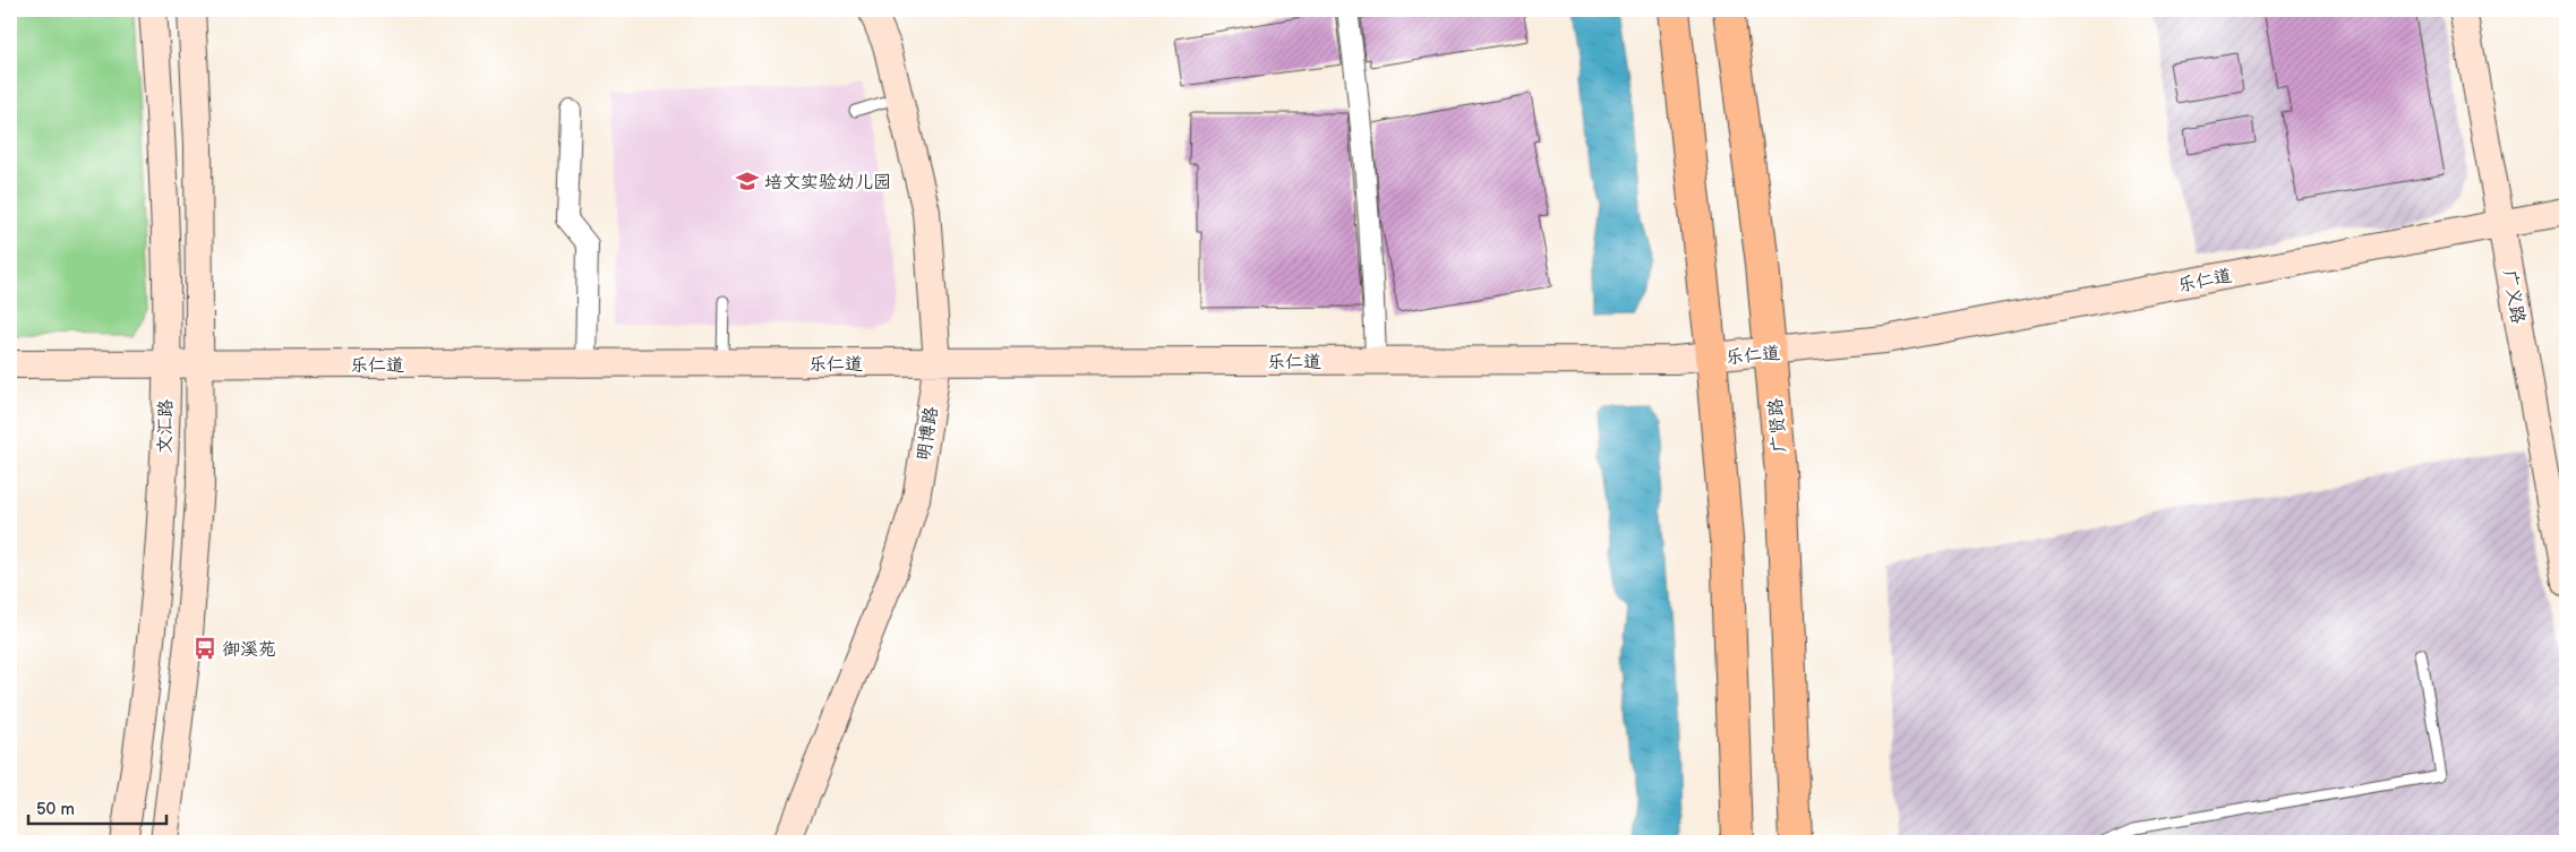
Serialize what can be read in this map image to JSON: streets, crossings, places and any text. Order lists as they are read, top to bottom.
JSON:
{
  "streets": {
    "main road": ["广贤路"],
    "street": [
      "乐仁道",
      "广义路",
      "文汇路",
      "明博路"
    ]
  },
  "crossings": [
    ["乐仁道", "广义路"],
    ["乐仁道", "广贤路"],
    ["乐仁道", "文汇路"],
    ["乐仁道", "明博路"]
  ],
  "places": {
    "school or university": ["培文实验幼儿园"],
    "bus stop": ["御溪苑"]
  },
  "scale_bar": "50 m"
}
